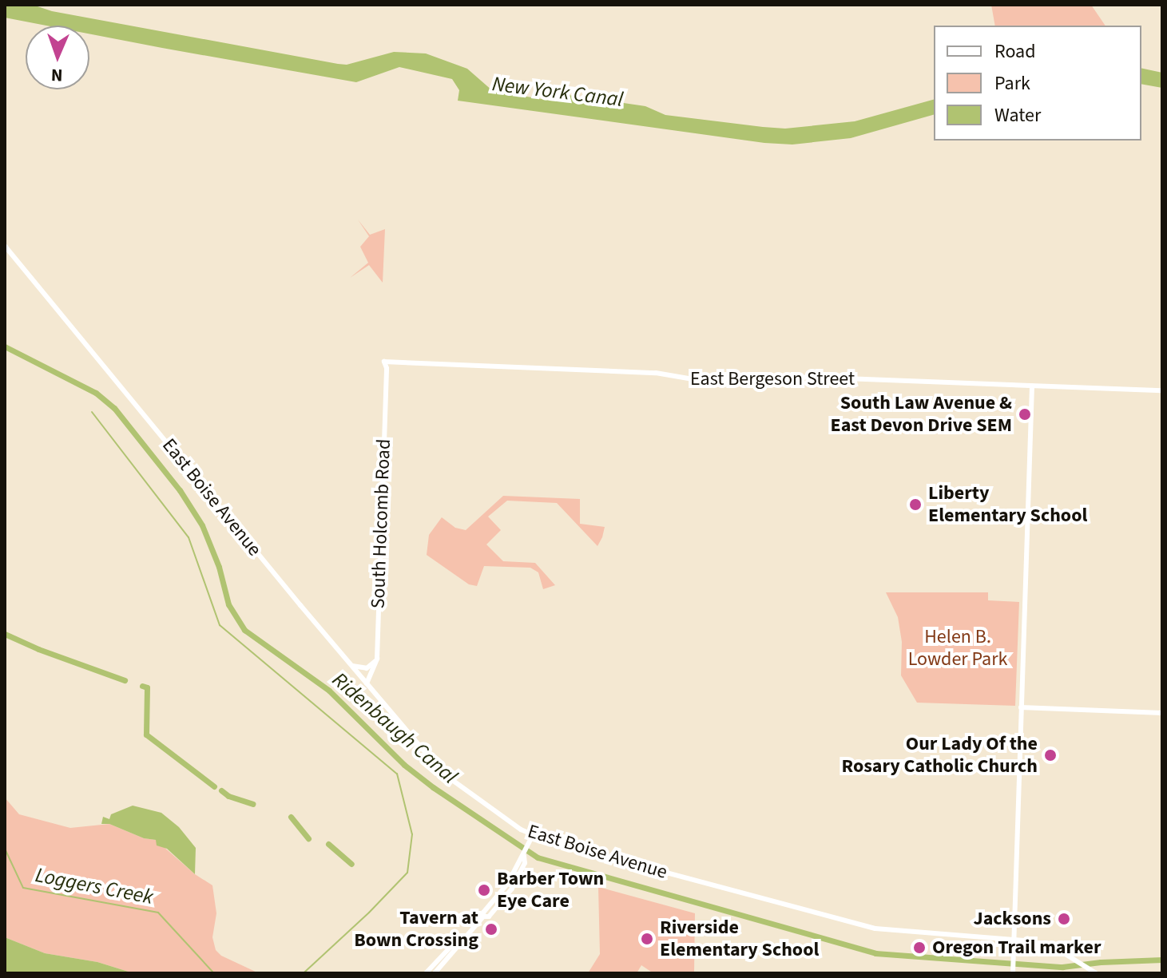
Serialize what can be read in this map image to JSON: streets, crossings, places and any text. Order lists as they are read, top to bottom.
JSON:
{
  "streets": {
    "street": ["East Bergeson Street", "East Boise Avenue", "South Holcomb Road"]
  },
  "crossings": [
    ["East Bergeson Street", "South Holcomb Road"],
    ["East Boise Avenue", "South Holcomb Road"]
  ],
  "water": ["New York Canal", "Ridenbaugh Canal", "Loggers Creek"],
  "parks": ["Helen B. Lowder Park"],
  "places": [
    "South Law Avenue & East Devon Drive SEM",
    "Liberty Elementary School",
    "Our Lady Of the Rosary Catholic Church",
    "Barber Town Eye Care",
    "Jacksons",
    "Tavern at Bown Crossing",
    "Riverside Elementary School",
    "Oregon Trail marker"
  ],
  "legend": ["Road", "Park", "Water"],
  "north": "bottom"
}
